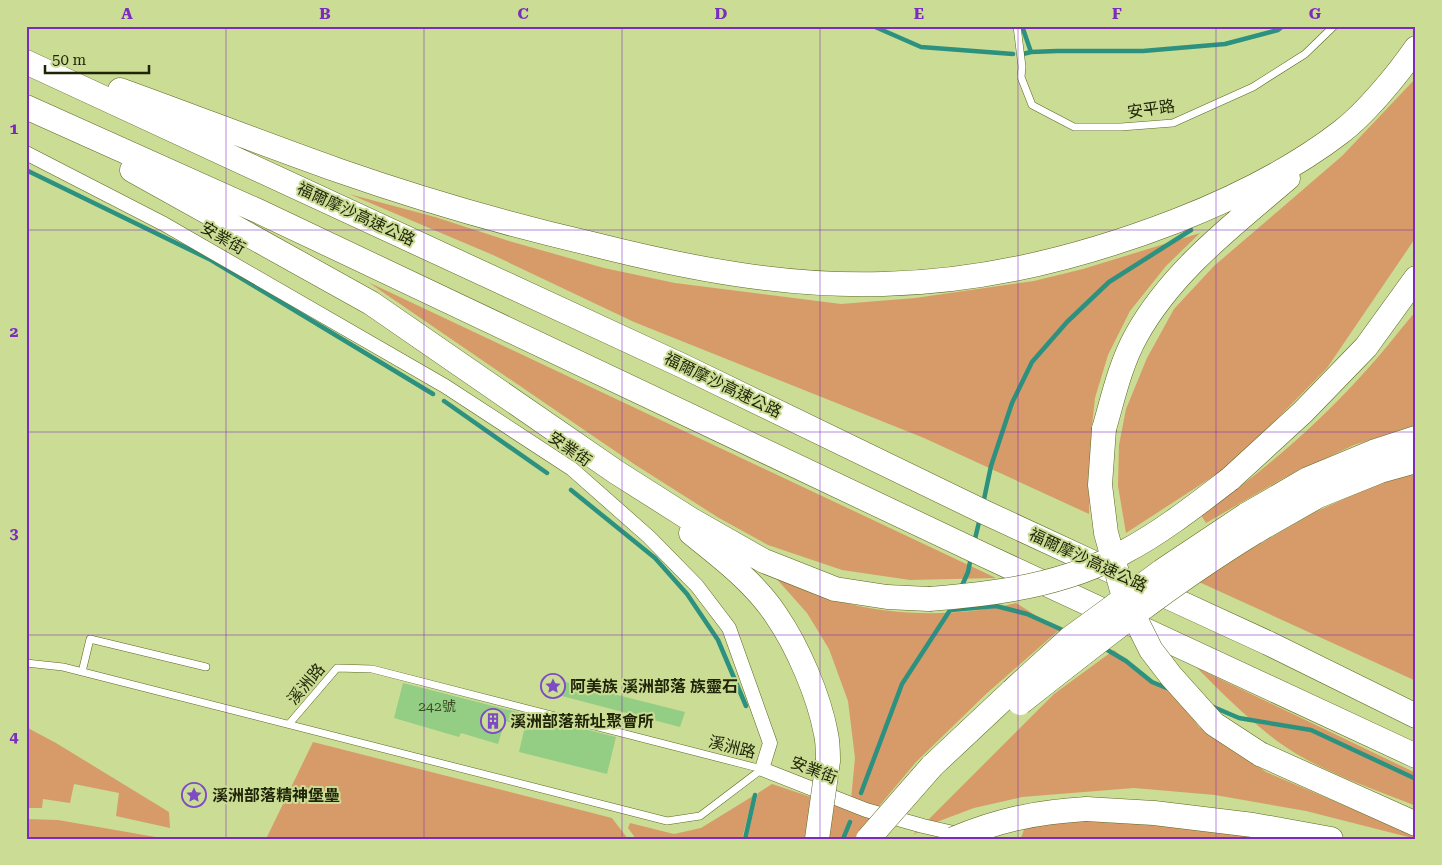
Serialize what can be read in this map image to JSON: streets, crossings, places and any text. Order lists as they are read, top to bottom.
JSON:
{
  "streets": {
    "highway": ["福爾摩沙高速公路"],
    "street": ["安業街"],
    "lane": ["安平路", "溪洲路"]
  },
  "crossings": [
    ["安業街", "溪洲路"]
  ],
  "places": {
    "place": ["阿美族 溪洲部落 族靈石", "溪洲部落精神堡壘"],
    "building": ["溪洲部落新址聚會所"]
  },
  "house_numbers": ["242號"],
  "scale_bar": "50 m",
  "grid": {
    "columns": [
      "A",
      "B",
      "C",
      "D",
      "E",
      "F",
      "G"
    ],
    "rows": [
      "1",
      "2",
      "3",
      "4"
    ]
  }
}
